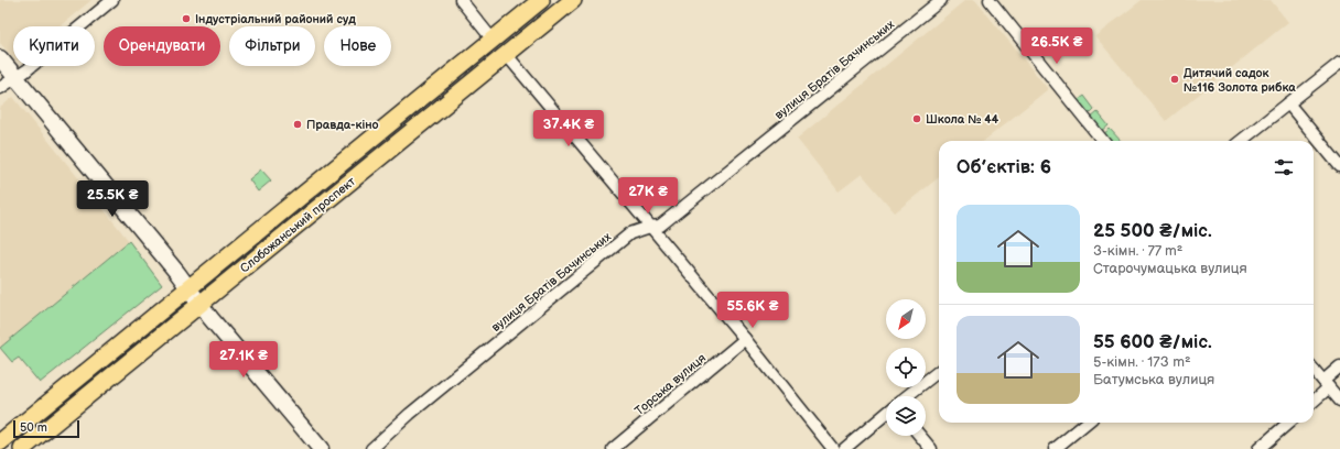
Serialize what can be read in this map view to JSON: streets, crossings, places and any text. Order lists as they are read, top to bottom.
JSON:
{
  "streets": {
    "main road": ["Слобожанський проспект"],
    "street": ["вулиця Братів Бачинських", "Торська вулиця"]
  },
  "places": [
    "Індустріальний районий суд",
    "Дитячий садок №116 Золота рибка",
    "Школа № 44",
    "Правда-кіно"
  ],
  "scale_bar": "50 m",
  "north": "bottom left",
  "page": {
    "chip": [
      "Купити",
      "Орендувати",
      "Фільтри",
      "Нове"
    ],
    "price": [
      "26.5K ₴",
      "37.4K ₴",
      "27K ₴",
      "25.5K ₴",
      "55.6K ₴",
      "27.1K ₴"
    ],
    "heading": "Об’єктів: 6",
    "list": [
      {
        "name": "25 500 ₴/міс.",
        "note": "3-кімн. · 77 m² · Старочумацька вулиця"
      },
      {
        "name": "55 600 ₴/міс.",
        "note": "5-кімн. · 173 m² · Батумська вулиця"
      }
    ],
    "scale": "50 m"
  }
}
